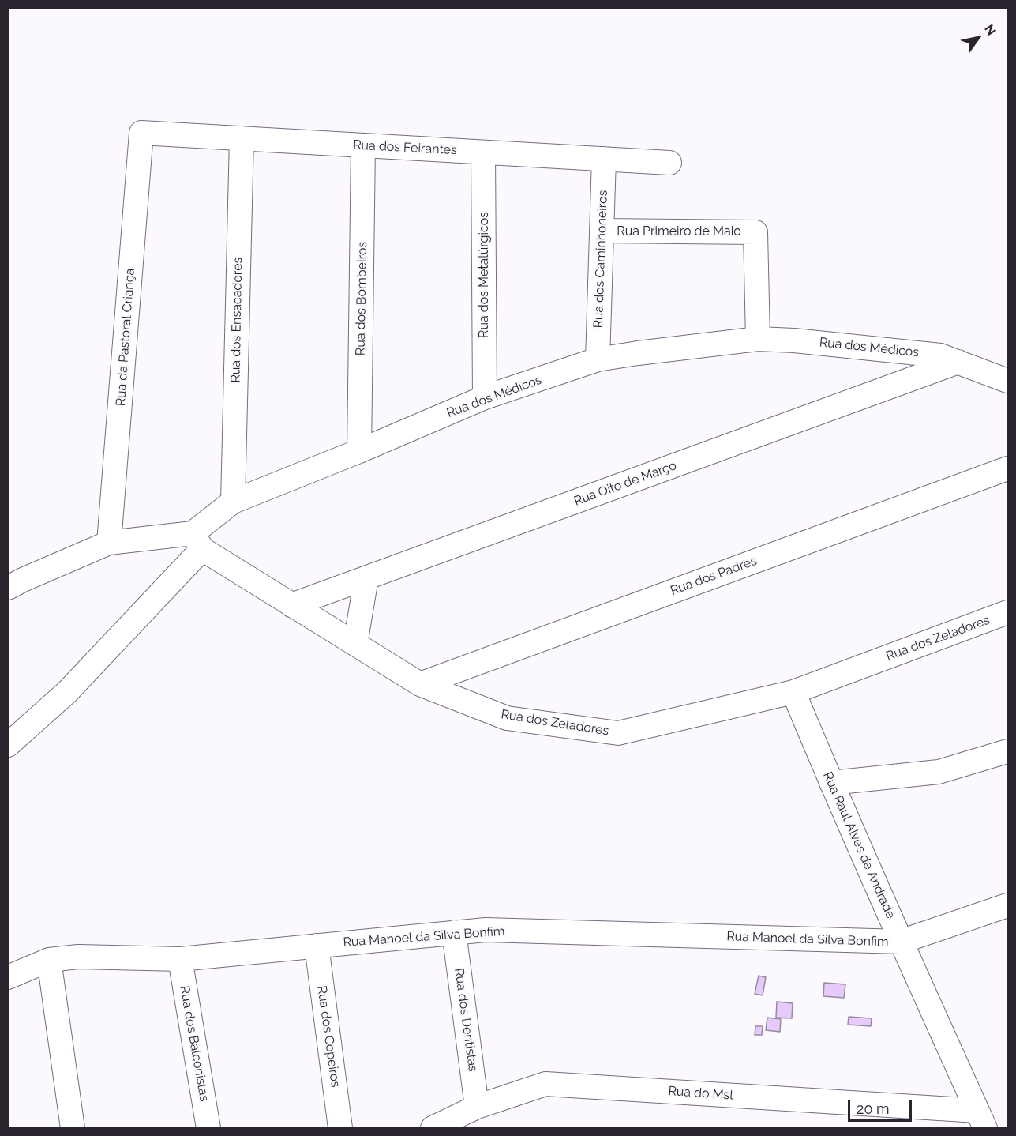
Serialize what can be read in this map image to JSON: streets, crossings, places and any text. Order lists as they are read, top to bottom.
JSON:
{
  "streets": {
    "street": [
      "Rua dos Feirantes",
      "Rua Primeiro de Maio",
      "Rua dos Caminhoneiros",
      "Rua dos Metalúrgicos",
      "Rua dos Bombeiros",
      "Rua dos Ensacadores",
      "Rua da Pastoral Criança",
      "Rua dos Médicos",
      "Rua Oito de Março",
      "Rua dos Padres",
      "Rua dos Zeladores",
      "Rua Raul Alves de Andrade",
      "Rua Manoel da Silva Bonfim",
      "Rua dos Dentistas",
      "Rua dos Copeiros",
      "Rua dos Balconistas",
      "Rua do Mst"
    ]
  },
  "crossings": [
    ["Rua dos Feirantes", "Rua dos Caminhoneiros"],
    ["Rua dos Feirantes", "Rua dos Metalúrgicos"],
    ["Rua dos Feirantes", "Rua dos Bombeiros"],
    ["Rua dos Feirantes", "Rua dos Ensacadores"],
    ["Rua dos Feirantes", "Rua da Pastoral Criança"],
    ["Rua Primeiro de Maio", "Rua dos Caminhoneiros"],
    ["Rua Primeiro de Maio", "Rua dos Médicos"],
    ["Rua dos Caminhoneiros", "Rua dos Médicos"],
    ["Rua dos Metalúrgicos", "Rua dos Médicos"],
    ["Rua dos Bombeiros", "Rua dos Médicos"],
    ["Rua dos Ensacadores", "Rua dos Médicos"],
    ["Rua dos Médicos", "Rua Oito de Março"],
    ["Rua dos Médicos", "Rua dos Zeladores"],
    ["Rua Oito de Março", "Rua dos Zeladores"],
    ["Rua dos Padres", "Rua dos Zeladores"],
    ["Rua dos Zeladores", "Rua Raul Alves de Andrade"],
    ["Rua Raul Alves de Andrade", "Rua Manoel da Silva Bonfim"],
    ["Rua Raul Alves de Andrade", "Rua do Mst"],
    ["Rua Manoel da Silva Bonfim", "Rua dos Dentistas"],
    ["Rua Manoel da Silva Bonfim", "Rua dos Copeiros"],
    ["Rua Manoel da Silva Bonfim", "Rua dos Balconistas"],
    ["Rua dos Dentistas", "Rua do Mst"]
  ],
  "scale_bar": "20 m",
  "north": "top right"
}
